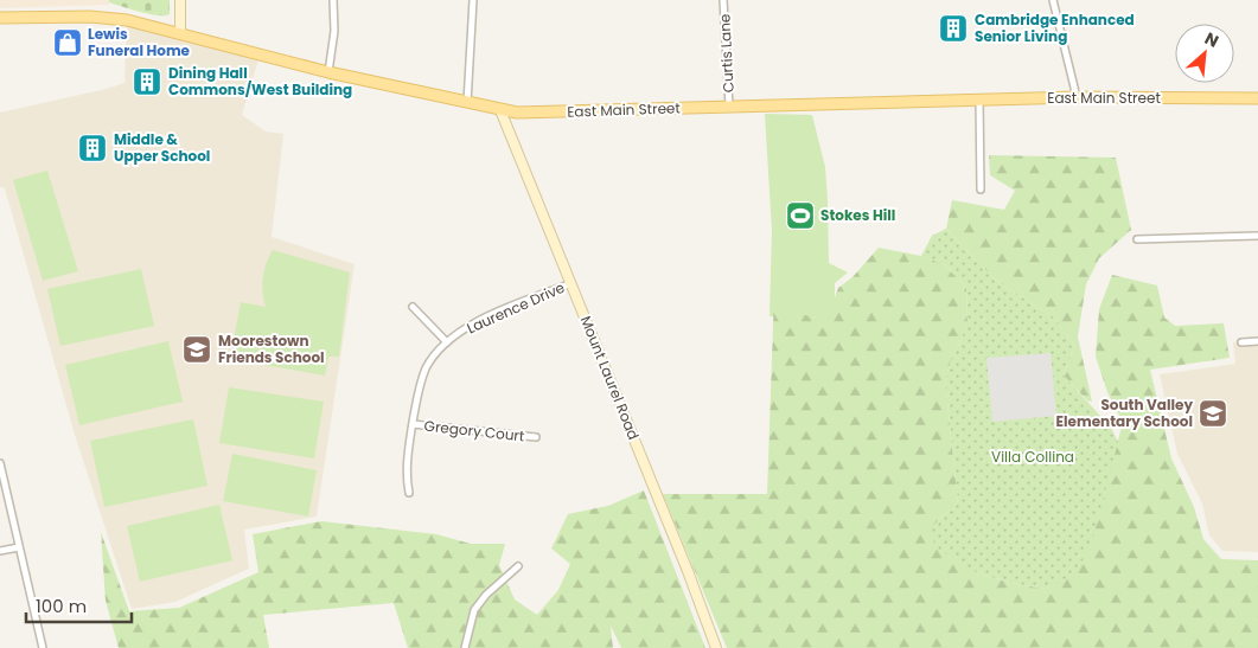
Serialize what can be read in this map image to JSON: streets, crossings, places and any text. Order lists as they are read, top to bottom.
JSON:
{
  "streets": {
    "main road": ["East Main Street", "Mount Laurel Road"],
    "street": ["Curtis Lane", "Laurence Drive", "Gregory Court"]
  },
  "crossings": [
    ["Curtis Lane", "East Main Street"],
    ["East Main Street", "Mount Laurel Road"],
    ["Laurence Drive", "Mount Laurel Road"],
    ["Laurence Drive", "Gregory Court"]
  ],
  "parks": ["Villa Collina"],
  "places": {
    "building": ["Cambridge Enhanced Senior Living", "Dining Hall Commons/West Building", "Middle & Upper School"],
    "shop": ["Lewis Funeral Home"],
    "sports": ["Stokes Hill"],
    "school or university": ["Moorestown Friends School", "South Valley Elementary School"]
  },
  "scale_bar": "100 m",
  "north": "top right"
}
